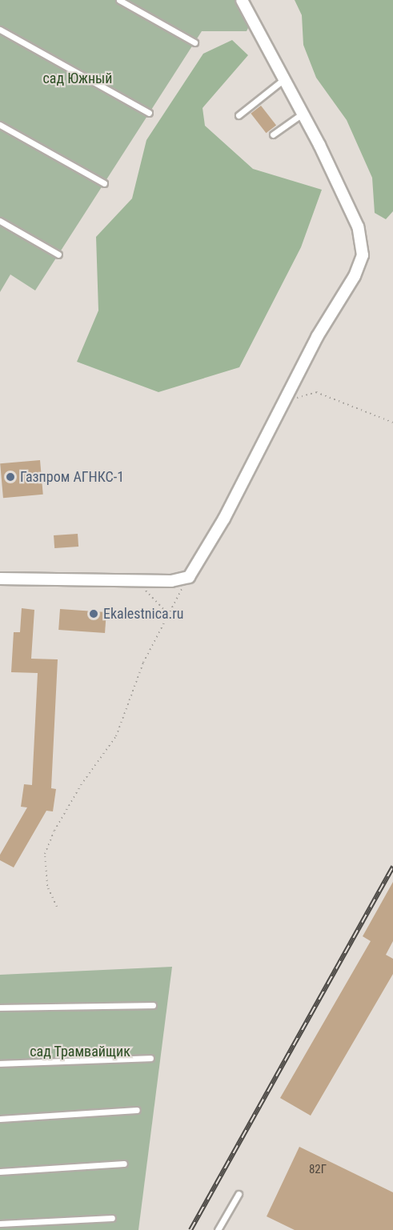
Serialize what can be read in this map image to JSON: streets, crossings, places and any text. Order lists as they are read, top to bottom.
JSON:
{
  "parks": ["сад Южный", "сад Трамвайщик"],
  "places": ["Газпром АГНКС-1", "Ekalestnica.ru"],
  "house_numbers": ["82Г"]
}
